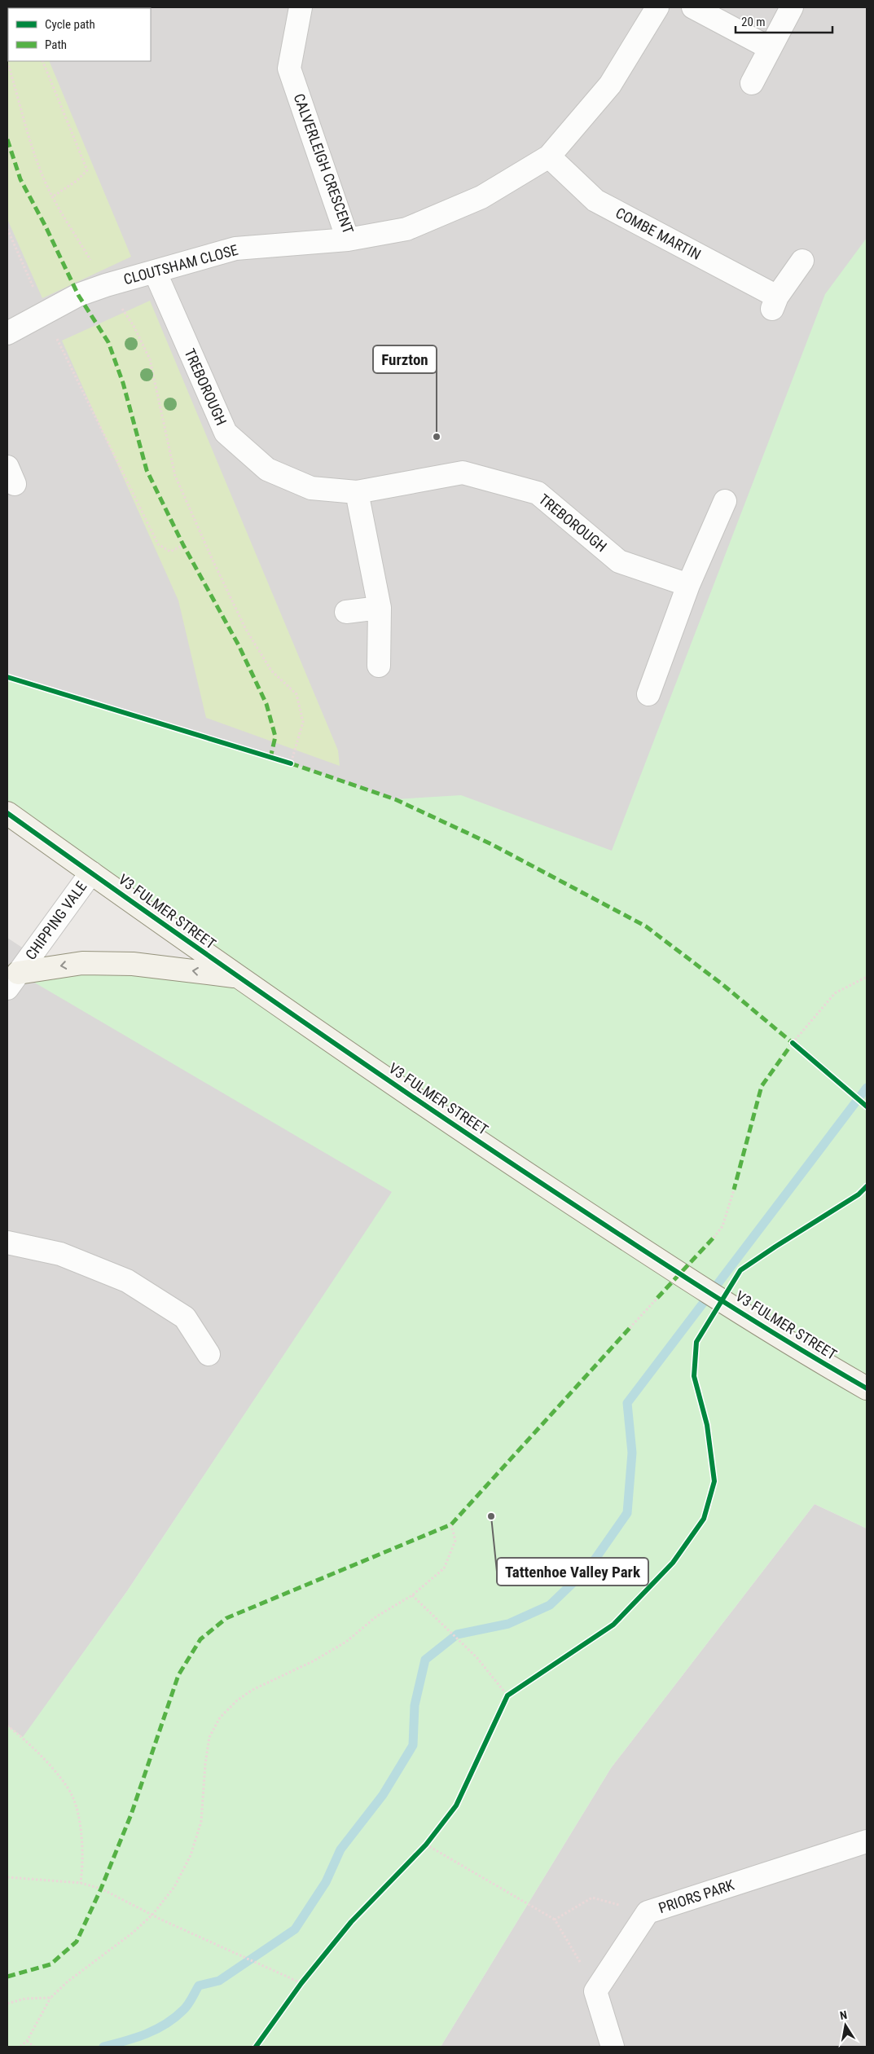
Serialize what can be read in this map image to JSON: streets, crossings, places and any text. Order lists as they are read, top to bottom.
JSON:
{
  "streets": {
    "street": [
      "CALVERLEIGH CRESCENT",
      "COMBE MARTIN",
      "CLOUTSHAM CLOSE",
      "TREBOROUGH",
      "V3 FULMER STREET",
      "CHIPPING VALE",
      "PRIORS PARK"
    ]
  },
  "crossings": [
    ["CALVERLEIGH CRESCENT", "COMBE MARTIN"],
    ["CALVERLEIGH CRESCENT", "CLOUTSHAM CLOSE"],
    ["CLOUTSHAM CLOSE", "TREBOROUGH"],
    ["V3 FULMER STREET", "CHIPPING VALE"]
  ],
  "places": ["Furzton", "Tattenhoe Valley Park"],
  "legend": ["Cycle path", "Path"],
  "scale_bar": "20 m",
  "north": "top"
}
